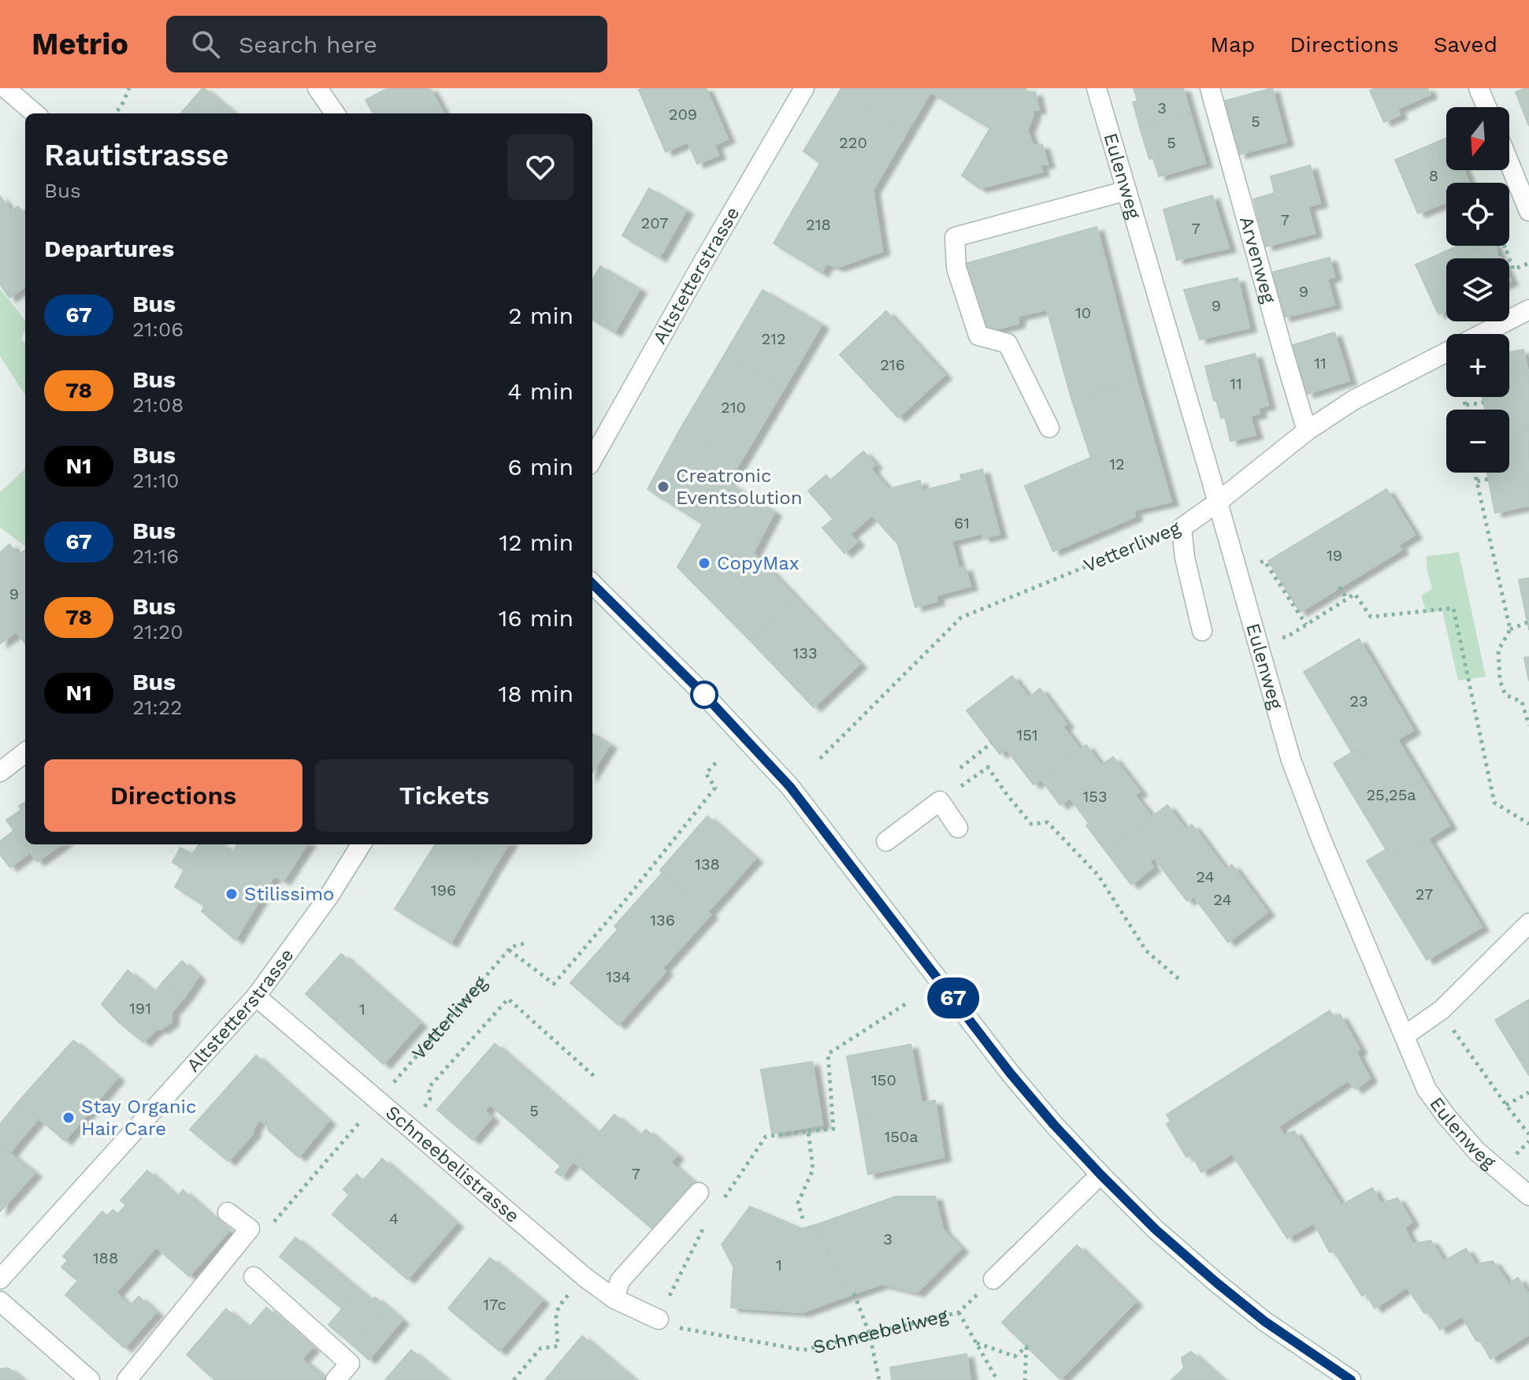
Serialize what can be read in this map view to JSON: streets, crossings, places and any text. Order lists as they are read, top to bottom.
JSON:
{
  "streets": {
    "street": [
      "Eulenweg",
      "Arvenweg",
      "Altstetterstrasse",
      "Vetterliweg",
      "Schneebelistrasse"
    ],
    "path": ["Schneebeliweg"]
  },
  "crossings": [
    ["Eulenweg", "Vetterliweg"],
    ["Arvenweg", "Vetterliweg"],
    ["Altstetterstrasse", "Schneebelistrasse"]
  ],
  "places": [
    "Creatronic Eventsolution",
    "CopyMax",
    "Stilissimo",
    "Stay Organic Hair Care"
  ],
  "lines": ["bus line 67"],
  "house_numbers": [
    "3",
    "209",
    "5",
    "220",
    "5",
    "8",
    "7",
    "207",
    "218",
    "7",
    "9",
    "9",
    "10",
    "212",
    "11",
    "216",
    "11",
    "210",
    "12",
    "61",
    "19",
    "9",
    "133",
    "23",
    "151",
    "25,25a",
    "153",
    "138",
    "24",
    "196",
    "27",
    "24",
    "136",
    "134",
    "191",
    "1",
    "150",
    "5",
    "150a",
    "7",
    "4",
    "3",
    "188",
    "1",
    "17c"
  ],
  "north": "bottom",
  "page": {
    "header": "Metrio",
    "search": "Search here",
    "nav": ["Map", "Directions", "Saved"],
    "on_map": "67",
    "map_buttons": ["+", "−"],
    "heading": [
      ["Rautistrasse", "Bus"],
      "Departures"
    ],
    "list": [
      {
        "mark": "67",
        "name": "Bus",
        "note": "21:06",
        "value": "2 min"
      },
      {
        "mark": "78",
        "name": "Bus",
        "note": "21:08",
        "value": "4 min"
      },
      {
        "mark": "N1",
        "name": "Bus",
        "note": "21:10",
        "value": "6 min"
      },
      {
        "mark": "67",
        "name": "Bus",
        "note": "21:16",
        "value": "12 min"
      },
      {
        "mark": "78",
        "name": "Bus",
        "note": "21:20",
        "value": "16 min"
      },
      {
        "mark": "N1",
        "name": "Bus",
        "note": "21:22",
        "value": "18 min"
      }
    ],
    "buttons": ["Directions", "Tickets"]
  }
}
